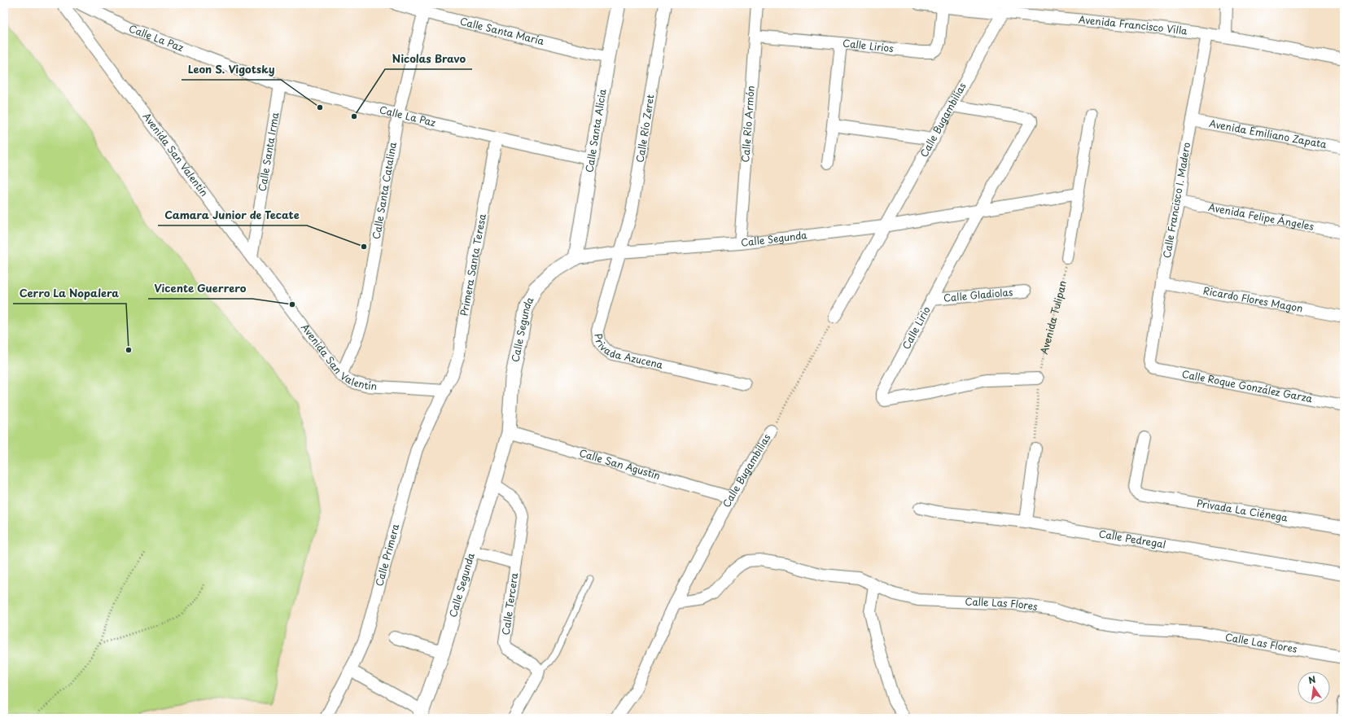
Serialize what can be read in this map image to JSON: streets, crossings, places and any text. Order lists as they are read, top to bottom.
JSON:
{
  "streets": {
    "street": [
      "Avenida Francisco Villa",
      "Calle Santa María",
      "Calle La Paz",
      "Calle Lirios",
      "Calle Bugambilias",
      "Calle Río Armón",
      "Calle Río Zeret",
      "Calle Santa Alicia",
      "Avenida Emiliano Zapata",
      "Calle Santa Irma",
      "Avenida San Valentín",
      "Calle Santa Catalina",
      "Calle Francisco I. Madero",
      "Avenida Felipe Ángeles",
      "Calle Segunda",
      "Primera Santa Teresa",
      "Calle Gladiolas",
      "Ricardo Flores Magon",
      "Calle Lirio",
      "Privada Azucena",
      "Calle Roque González Garza",
      "Calle San Agustín",
      "Privada La Ciénega",
      "Calle Pedregal",
      "Calle Primera",
      "Calle Tercera",
      "Calle Las Flores"
    ],
    "path": ["Avenida Tulipan"]
  },
  "crossings": [
    ["Avenida Francisco Villa", "Calle Lirios"],
    ["Avenida Francisco Villa", "Calle Bugambilias"],
    ["Avenida Francisco Villa", "Calle Francisco I. Madero"],
    ["Calle Santa María", "Calle Santa Alicia"],
    ["Calle Santa María", "Calle Santa Catalina"],
    ["Calle La Paz", "Calle Santa Alicia"],
    ["Calle La Paz", "Calle Santa Irma"],
    ["Calle La Paz", "Calle Santa Catalina"],
    ["Calle La Paz", "Primera Santa Teresa"],
    ["Calle Lirios", "Calle Río Armón"],
    ["Calle Bugambilias", "Calle Segunda"],
    ["Calle Bugambilias", "Calle Lirio"],
    ["Calle Bugambilias", "Calle San Agustín"],
    ["Calle Bugambilias", "Calle Las Flores"],
    ["Calle Río Armón", "Calle Segunda"],
    ["Calle Río Zeret", "Calle Segunda"],
    ["Calle Río Zeret", "Privada Azucena"],
    ["Calle Santa Alicia", "Calle Segunda"],
    ["Avenida Emiliano Zapata", "Calle Francisco I. Madero"],
    ["Calle Santa Irma", "Avenida San Valentín"],
    ["Avenida San Valentín", "Calle Santa Catalina"],
    ["Avenida San Valentín", "Primera Santa Teresa"],
    ["Avenida San Valentín", "Calle Primera"],
    ["Calle Francisco I. Madero", "Avenida Felipe Ángeles"],
    ["Calle Francisco I. Madero", "Ricardo Flores Magon"],
    ["Calle Francisco I. Madero", "Calle Roque González Garza"],
    ["Calle Segunda", "Privada Azucena"],
    ["Calle Segunda", "Calle San Agustín"],
    ["Calle Segunda", "Calle Tercera"],
    ["Primera Santa Teresa", "Calle Primera"],
    ["Calle Gladiolas", "Calle Lirio"],
    ["Avenida Tulipan", "Calle Lirio"]
  ],
  "places": [
    "Leon S. Vigotsky",
    "Nicolas Bravo",
    "Camara Junior de Tecate",
    "Vicente Guerrero",
    "Cerro La Nopalera"
  ],
  "north": "top"
}
